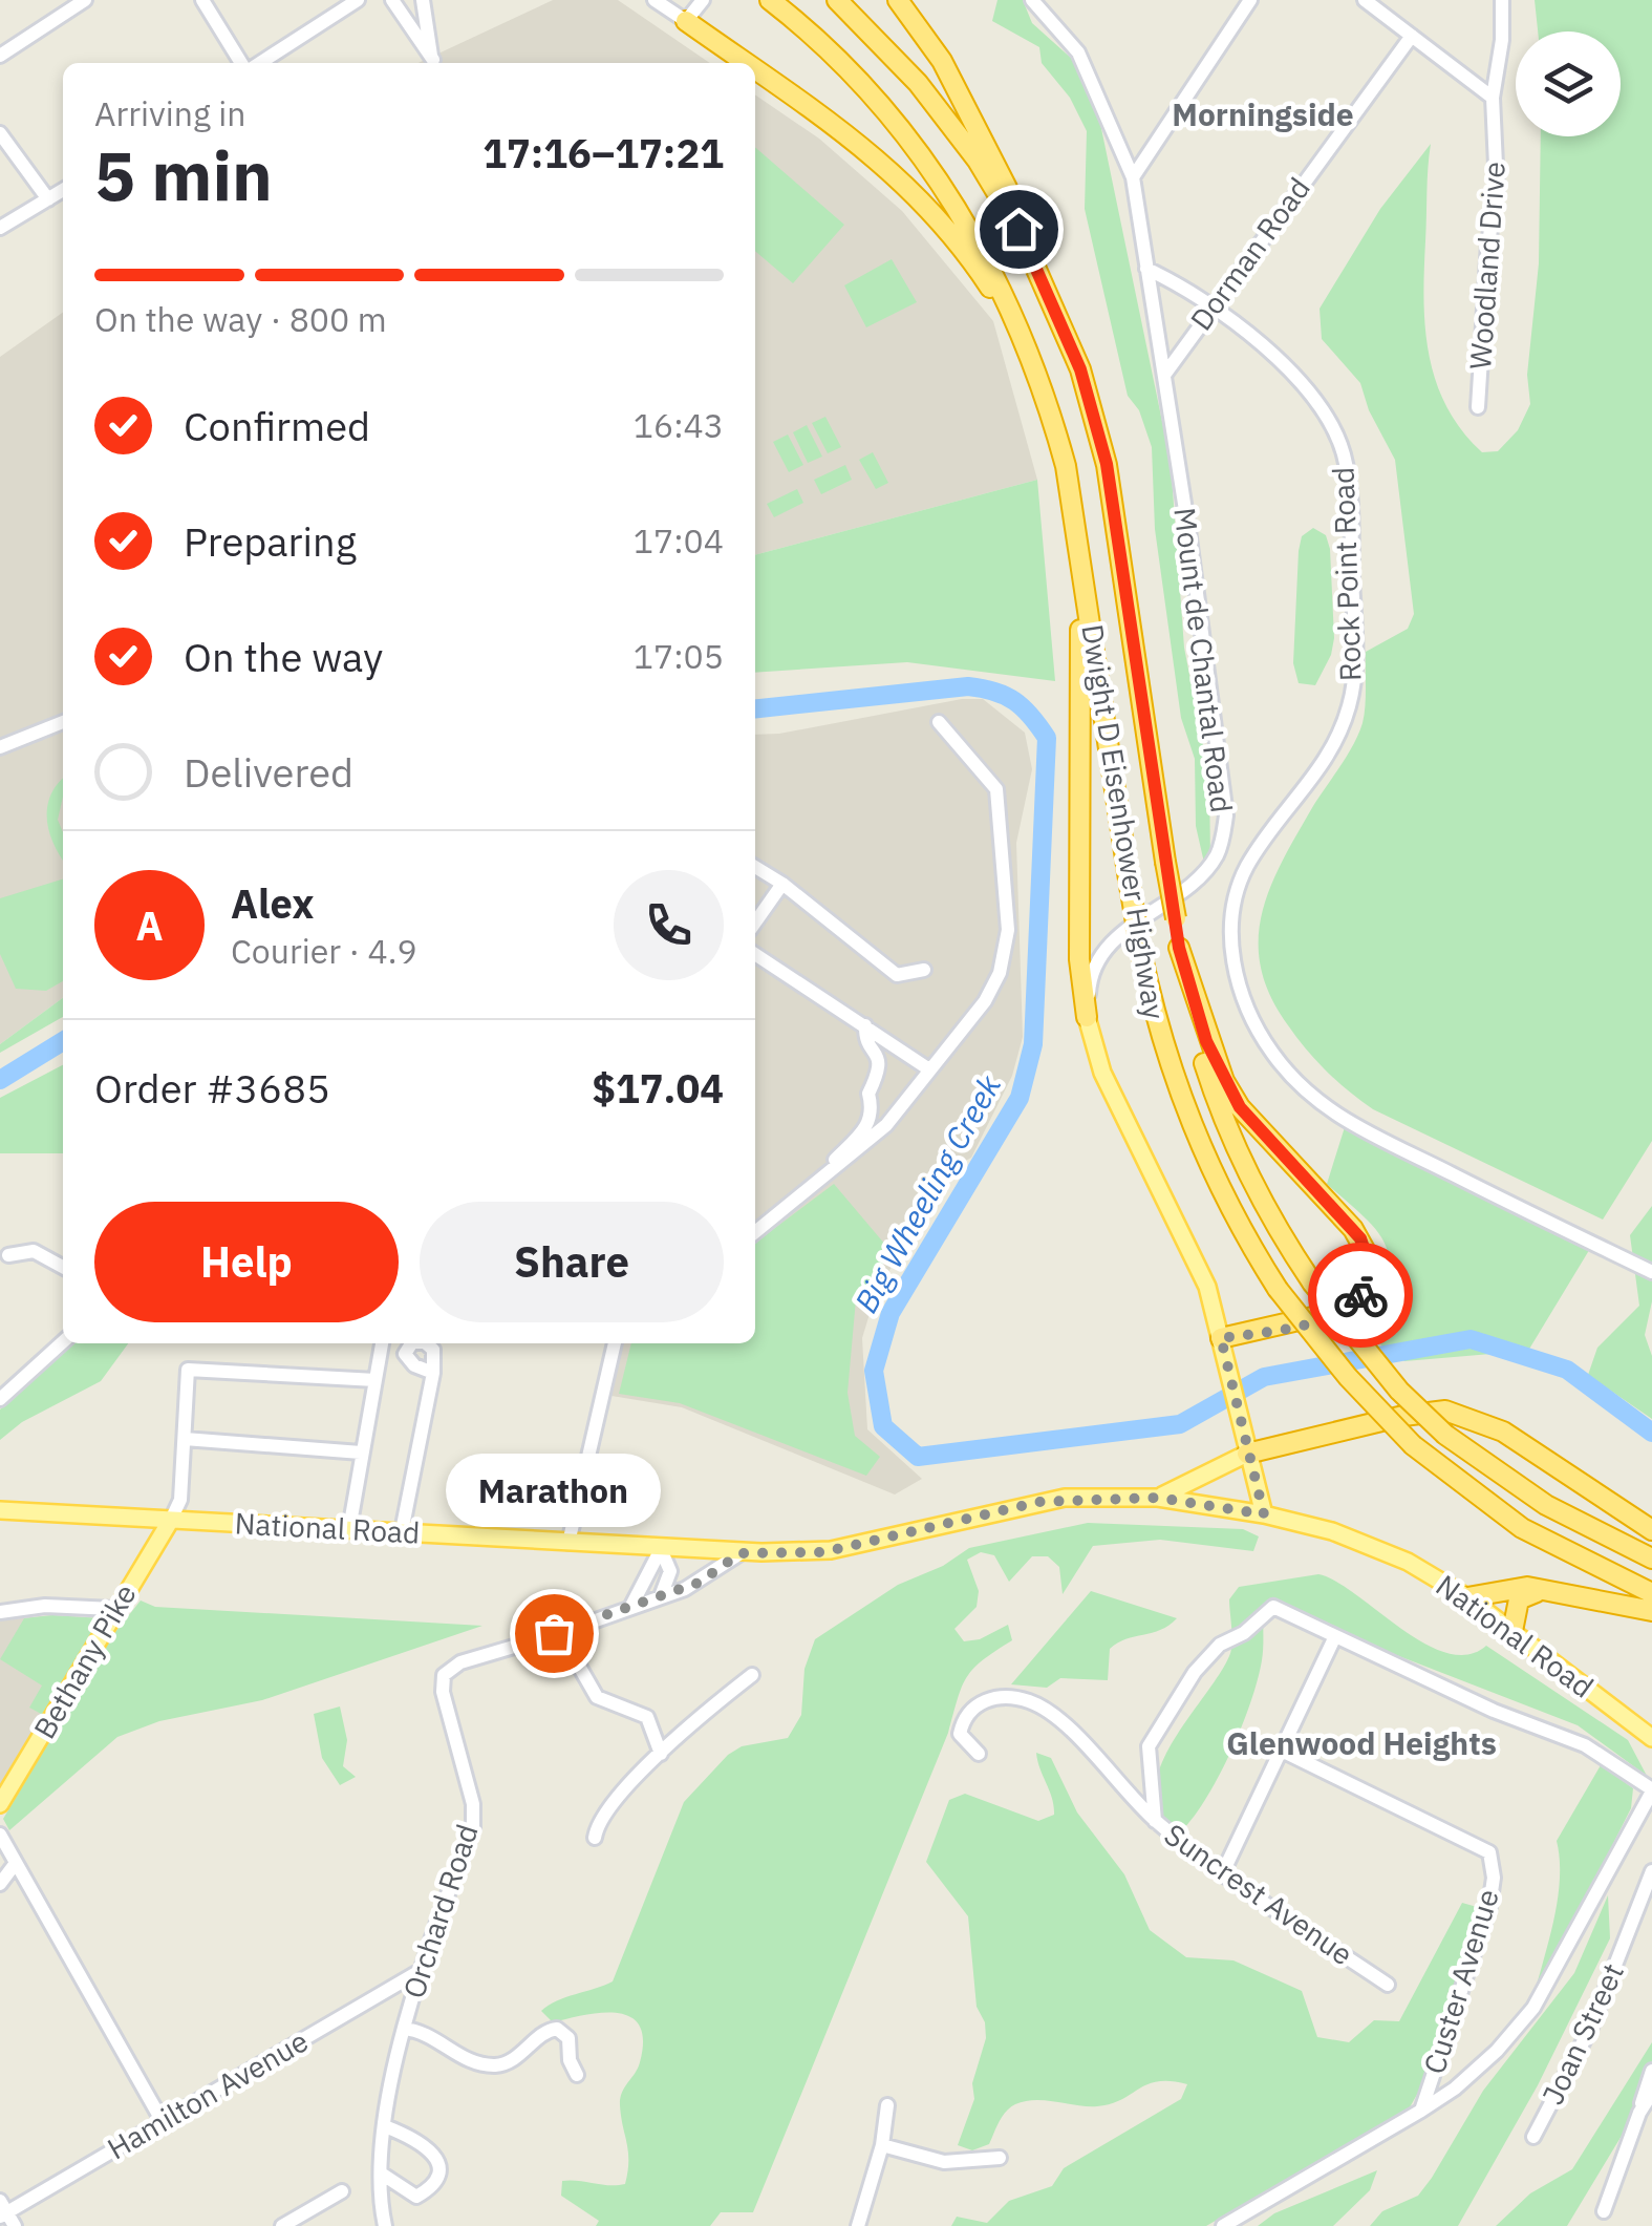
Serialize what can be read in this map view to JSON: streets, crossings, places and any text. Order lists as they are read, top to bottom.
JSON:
{
  "streets": {
    "highway": ["Dwight D Eisenhower Highway"],
    "main road": ["Mount de Chantal Road", "National Road", "Bethany Pike"],
    "street": [
      "Dorman Road",
      "Woodland Drive",
      "Rock Point Road",
      "Suncrest Avenue",
      "Orchard Road",
      "Custer Avenue",
      "Joan Street",
      "Hamilton Avenue"
    ]
  },
  "crossings": [
    ["Dorman Road", "Rock Point Road"],
    ["Dorman Road", "Mount de Chantal Road"],
    ["Rock Point Road", "Mount de Chantal Road"],
    ["Mount de Chantal Road", "National Road"],
    ["National Road", "Bethany Pike"],
    ["Orchard Road", "Hamilton Avenue"]
  ],
  "districts": ["Morningside", "Glenwood Heights"],
  "water": ["Big Wheeling Creek"],
  "places": ["Marathon"],
  "page": {
    "heading": ["5 min", "Arriving in", "17:16–17:21"],
    "panel": [
      "Alex",
      "Courier · 4.9",
      "Order #3685",
      "$17.04"
    ],
    "bar": "On the way · 800 m",
    "list": [
      ["Confirmed", "16:43"],
      ["Preparing", "17:04"],
      ["On the way", "17:05"],
      "Delivered"
    ],
    "round": "A",
    "buttons": ["Help", "Share"],
    "bubble": "Marathon"
  }
}
